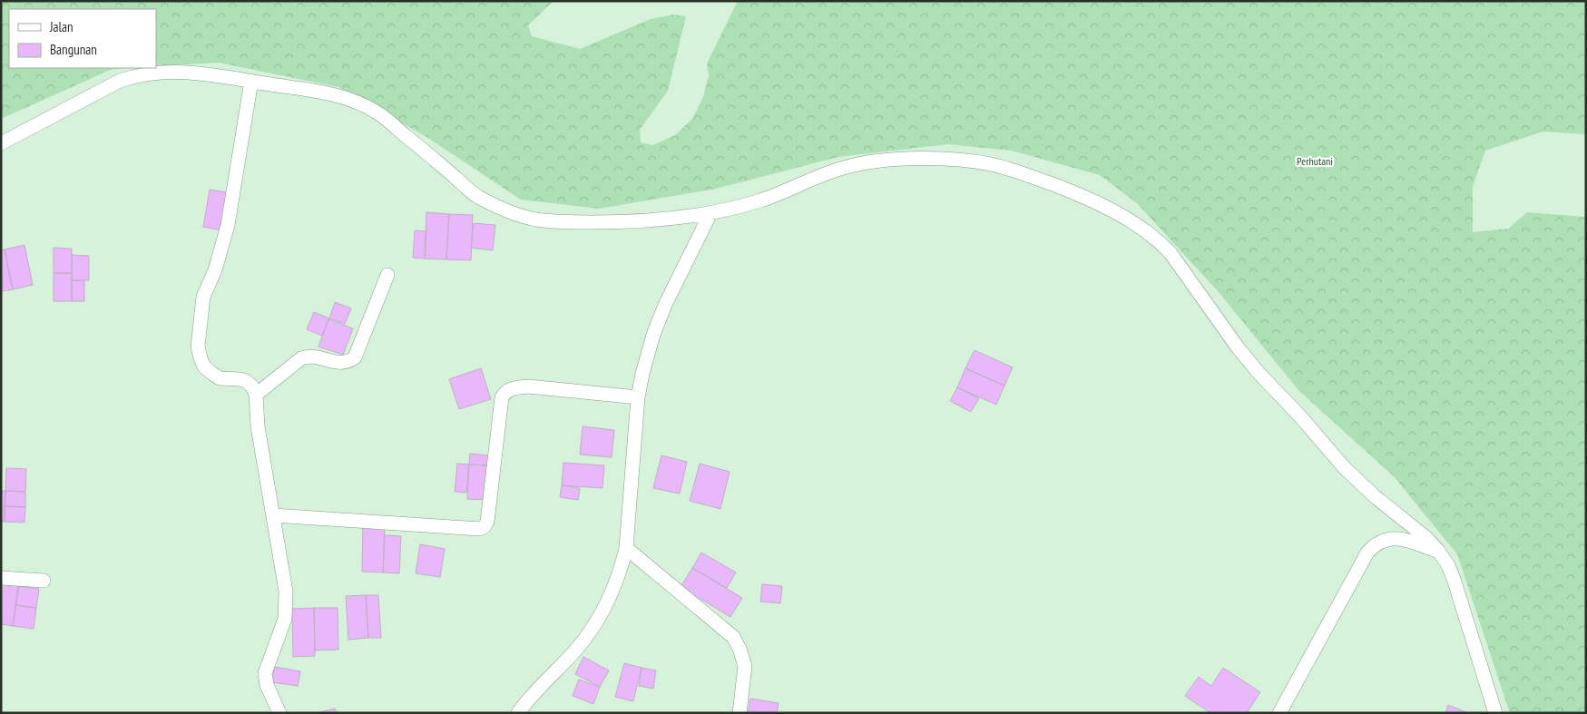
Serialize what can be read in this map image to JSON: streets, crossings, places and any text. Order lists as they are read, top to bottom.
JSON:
{
  "parks": ["Perhutani"],
  "legend": ["Jalan", "Bangunan"]
}
